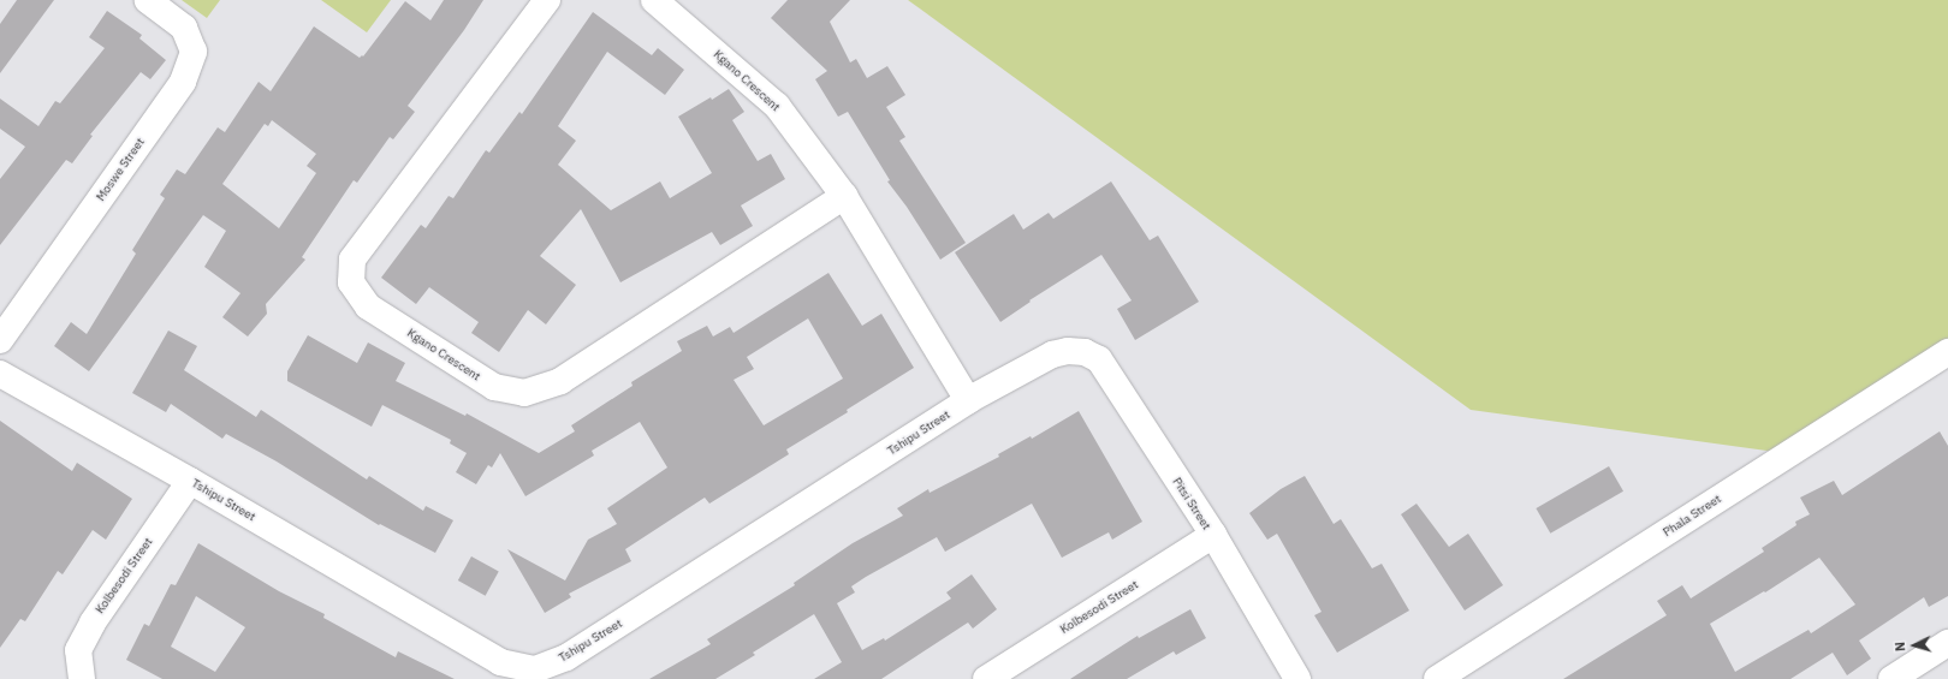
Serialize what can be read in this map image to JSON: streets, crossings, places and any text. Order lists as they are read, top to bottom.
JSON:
{
  "streets": {
    "street": [
      "Kgano Crescent",
      "Moswe Street",
      "Tshipu Street",
      "Pitsi Street",
      "Phala Street",
      "Kolbesodi Street"
    ]
  },
  "crossings": [
    ["Kgano Crescent", "Tshipu Street"],
    ["Tshipu Street", "Pitsi Street"],
    ["Tshipu Street", "Kolbesodi Street"],
    ["Pitsi Street", "Kolbesodi Street"]
  ],
  "north": "left"
}
